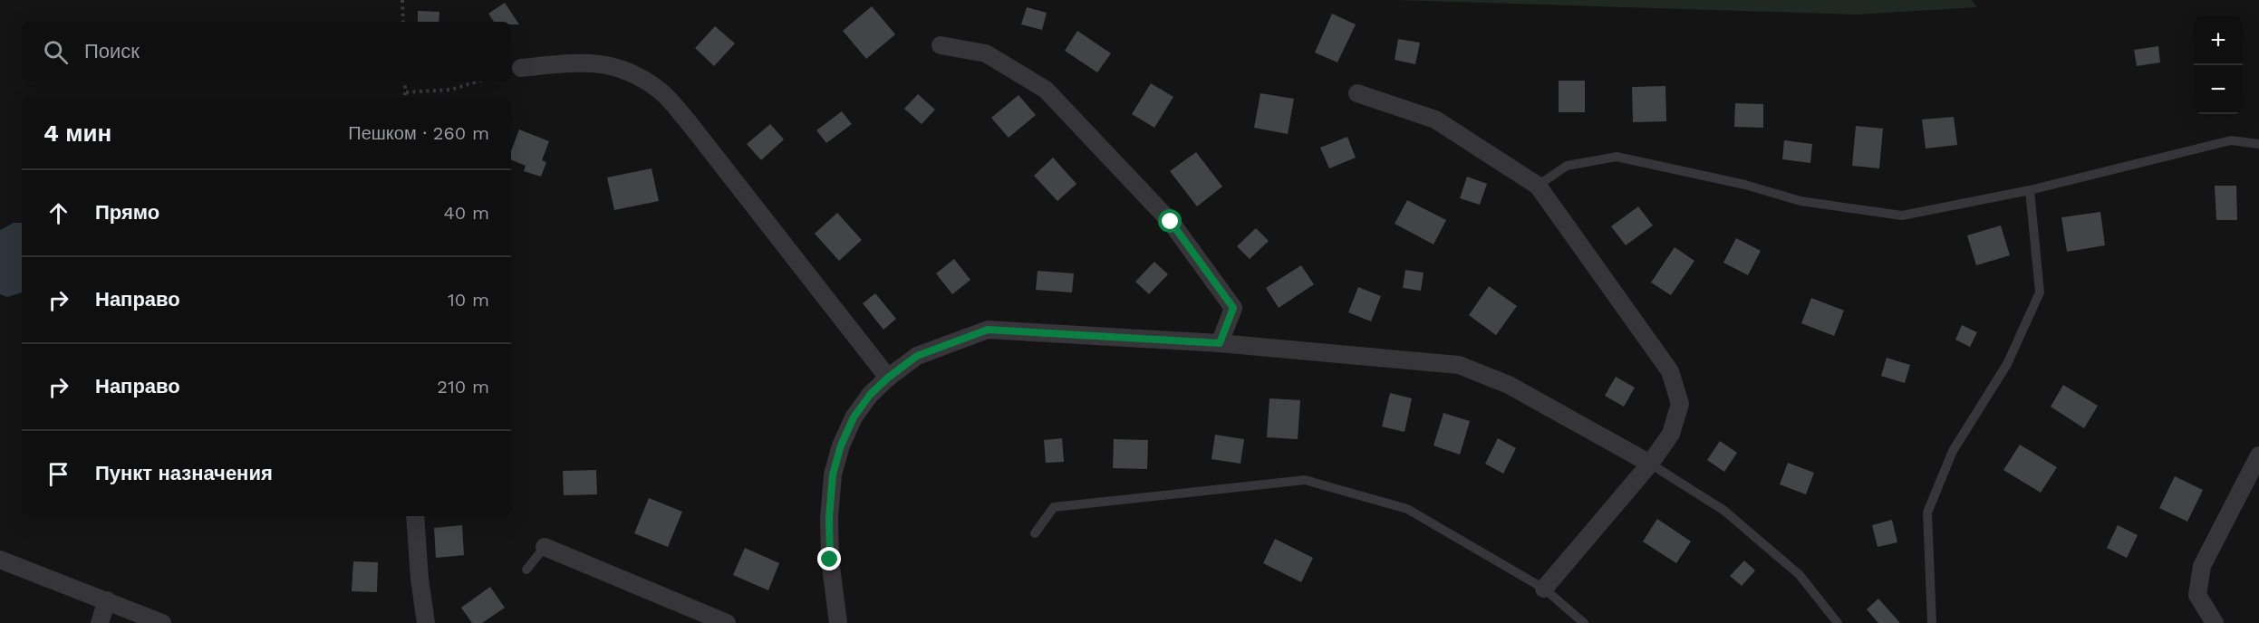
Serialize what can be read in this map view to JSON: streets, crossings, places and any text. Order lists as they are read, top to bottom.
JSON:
{
  "page": {
    "map_buttons": ["+", "−"],
    "search": "Поиск",
    "heading": ["4 мин", "Пешком · 260 m"],
    "list": [
      ["Прямо", "40 m"],
      ["Направо", "10 m"],
      ["Направо", "210 m"],
      "Пункт назначения"
    ]
  }
}
